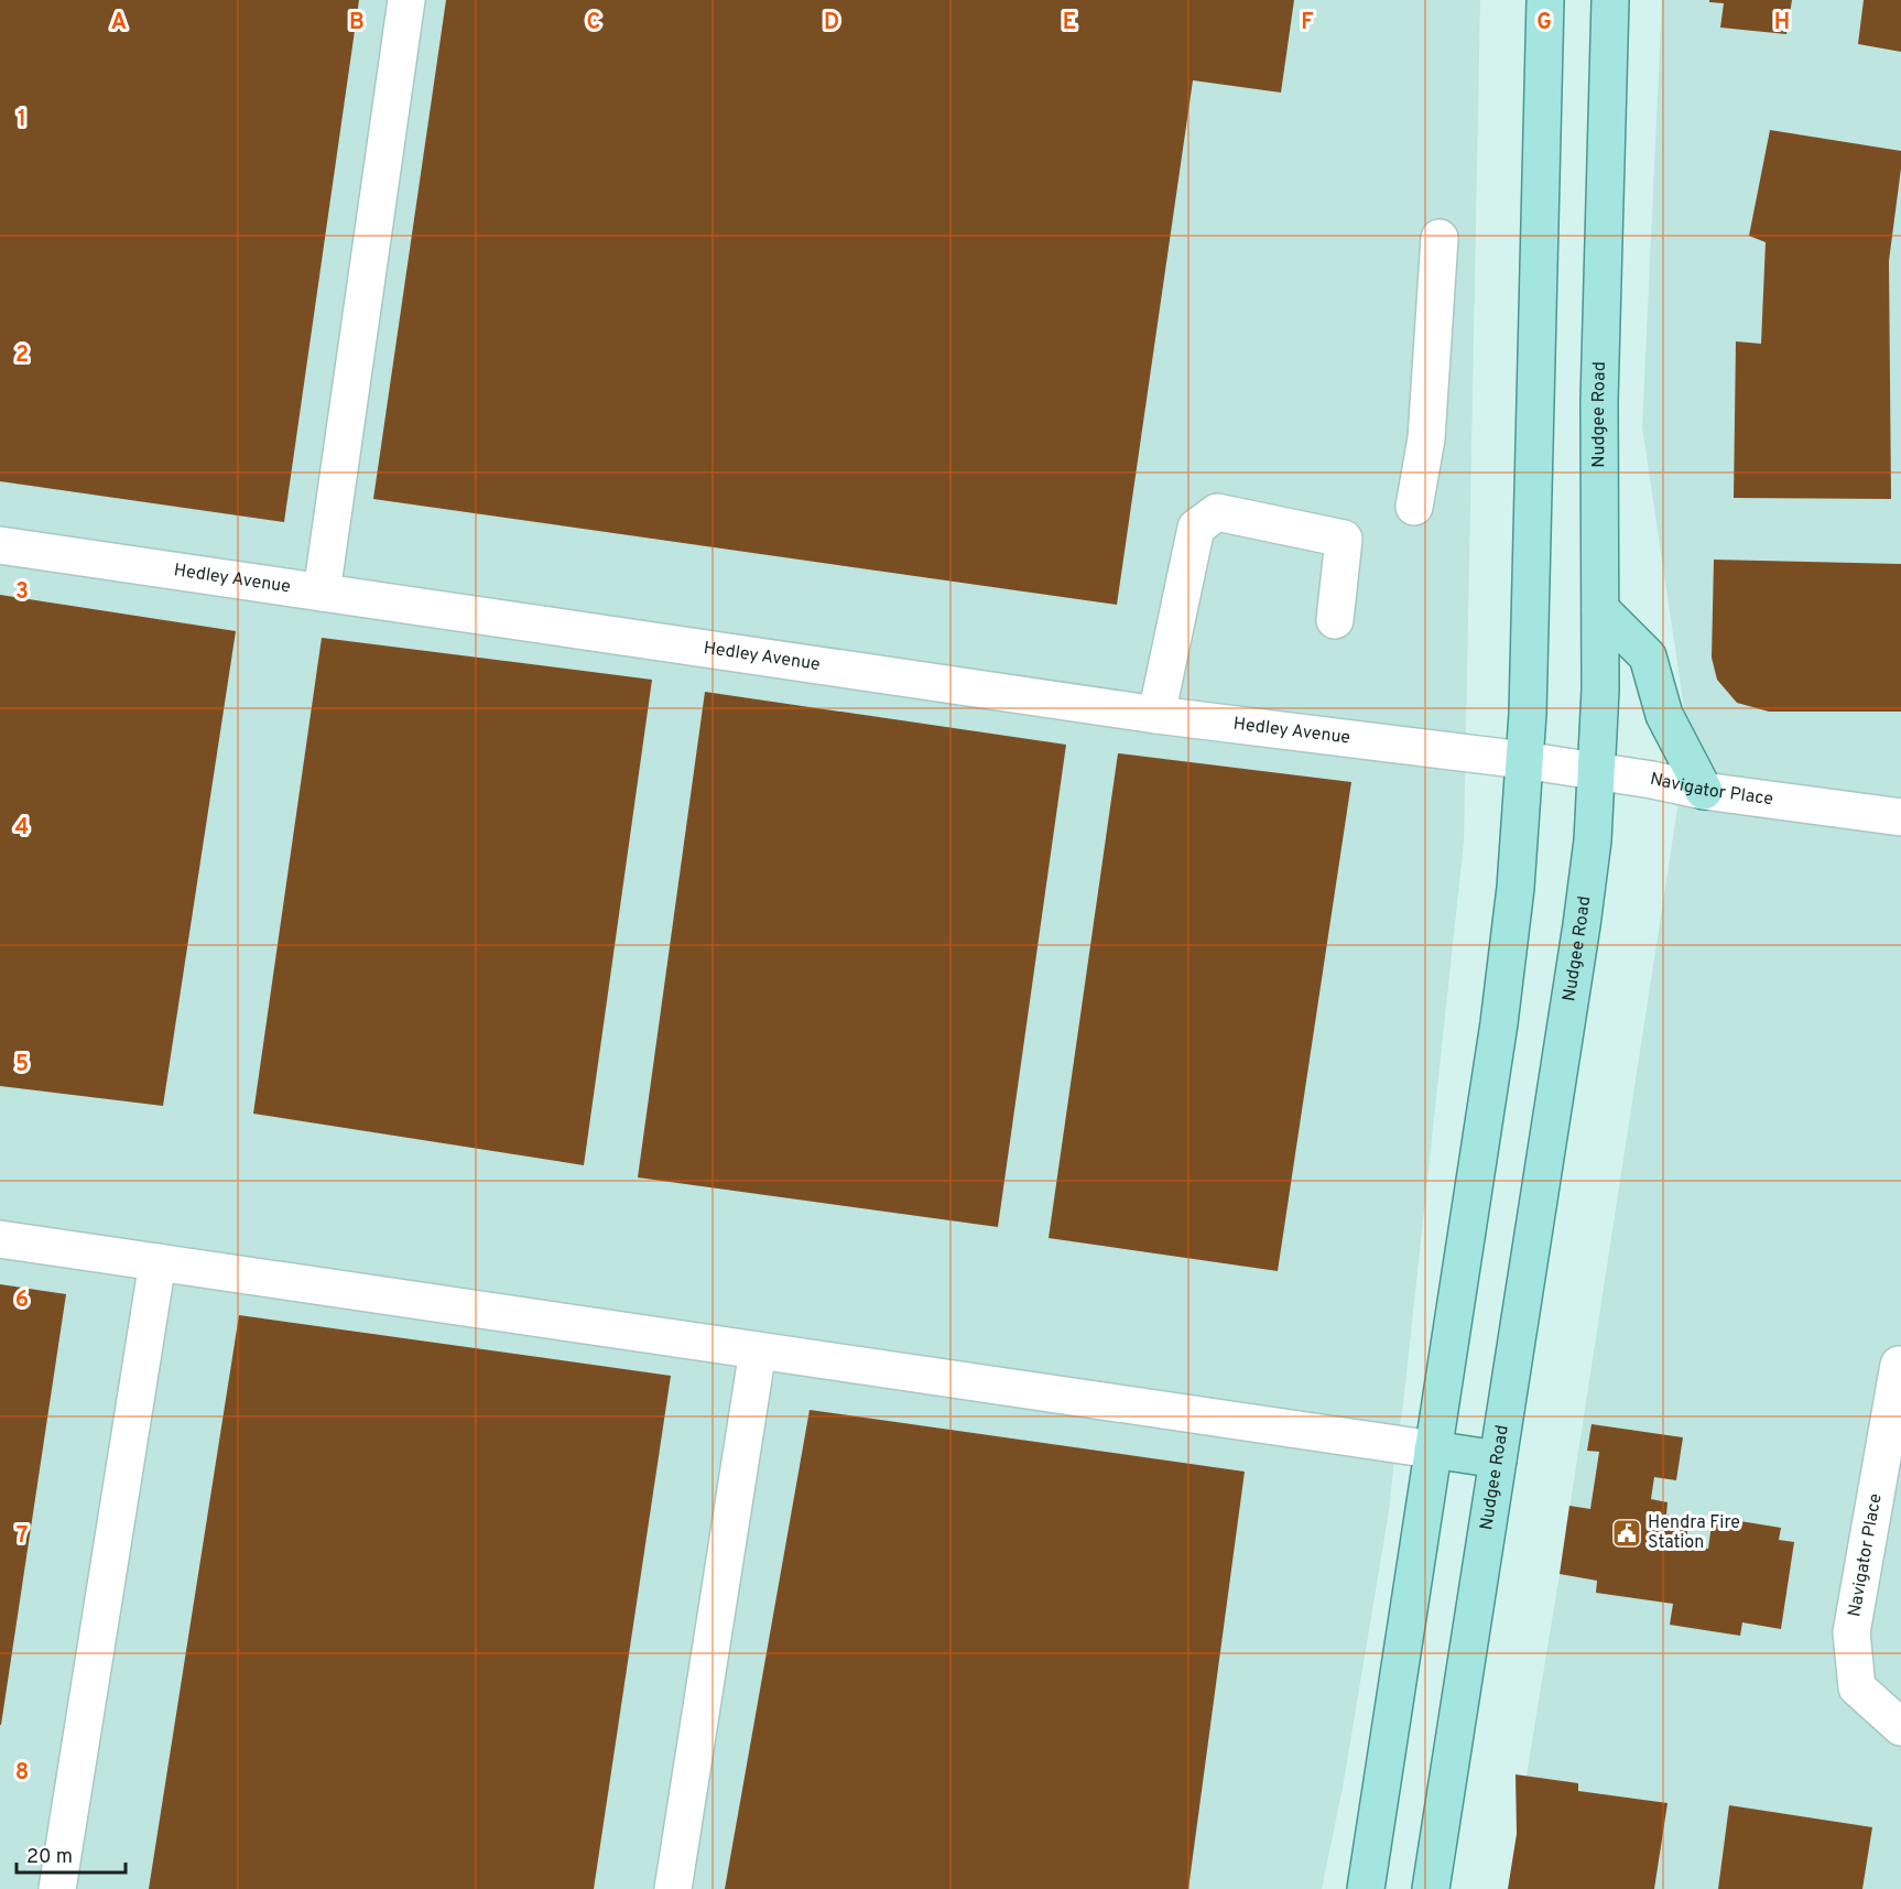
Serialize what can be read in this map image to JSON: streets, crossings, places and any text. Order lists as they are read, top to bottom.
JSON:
{
  "streets": {
    "main road": ["Nudgee Road"],
    "street": ["Hedley Avenue", "Navigator Place"]
  },
  "crossings": [
    ["Nudgee Road", "Navigator Place"],
    ["Hedley Avenue", "Navigator Place"]
  ],
  "places": {
    "public building": ["Hendra Fire Station"]
  },
  "scale_bar": "20 m",
  "grid": {
    "columns": [
      "A",
      "B",
      "C",
      "D",
      "E",
      "F",
      "G",
      "H"
    ],
    "rows": [
      "1",
      "2",
      "3",
      "4",
      "5",
      "6",
      "7",
      "8"
    ]
  }
}
